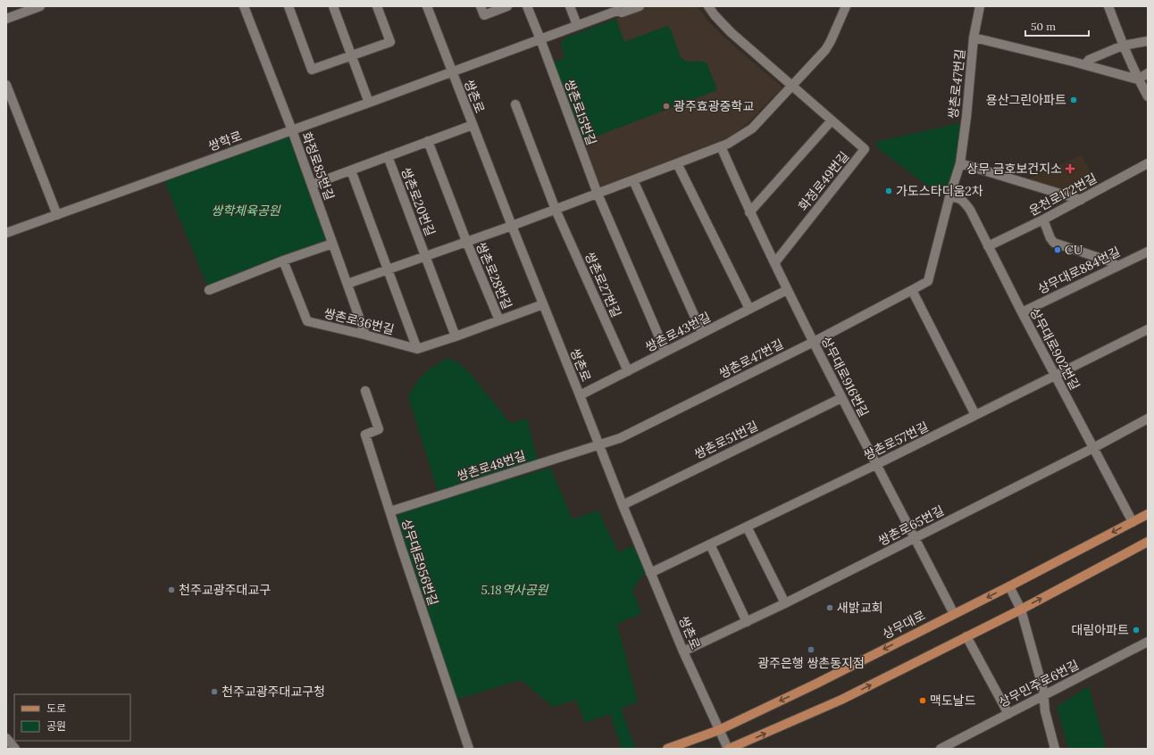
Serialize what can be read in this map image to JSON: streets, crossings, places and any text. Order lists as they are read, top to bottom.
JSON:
{
  "streets": {
    "main road": ["상무대로"],
    "street": [
      "쌍촌로47번길",
      "쌍촌로",
      "쌍촌로15번길",
      "쌍학로",
      "화정로85번길",
      "화정로49번길",
      "운천로172번길",
      "쌍촌로20번길",
      "상무대로884번길",
      "쌍촌로28번길",
      "쌍촌로27번길",
      "쌍촌로36번길",
      "쌍촌로43번길",
      "상무대로902번길",
      "상무대로916번길",
      "쌍촌로51번길",
      "쌍촌로57번길",
      "쌍촌로48번길",
      "쌍촌로65번길",
      "상무대로956번길",
      "상무민주로6번길"
    ]
  },
  "crossings": [
    ["쌍촌로47번길", "쌍촌로"],
    ["쌍촌로47번길", "상무대로902번길"],
    ["쌍촌로47번길", "상무대로916번길"],
    ["쌍촌로47번길", "쌍촌로48번길"],
    ["쌍촌로", "쌍학로"],
    ["쌍촌로", "쌍촌로20번길"],
    ["쌍촌로", "쌍촌로28번길"],
    ["쌍촌로", "쌍촌로43번길"],
    ["쌍촌로", "쌍촌로51번길"],
    ["쌍촌로", "쌍촌로57번길"],
    ["쌍촌로", "쌍촌로48번길"],
    ["쌍촌로", "쌍촌로65번길"],
    ["쌍촌로", "상무대로"],
    ["쌍학로", "화정로85번길"],
    ["화정로85번길", "쌍촌로20번길"],
    ["화정로85번길", "쌍촌로28번길"],
    ["화정로85번길", "쌍촌로36번길"],
    ["화정로49번길", "상무대로916번길"],
    ["운천로172번길", "상무대로902번길"],
    ["쌍촌로20번길", "쌍촌로28번길"],
    ["상무대로884번길", "상무대로902번길"],
    ["쌍촌로27번길", "쌍촌로43번길"],
    ["쌍촌로43번길", "상무대로916번길"],
    ["상무대로902번길", "쌍촌로57번길"],
    ["상무대로902번길", "쌍촌로65번길"],
    ["상무대로902번길", "상무대로"],
    ["상무대로916번길", "쌍촌로51번길"],
    ["상무대로916번길", "쌍촌로57번길"],
    ["상무대로916번길", "쌍촌로65번길"],
    ["상무대로916번길", "상무대로"],
    ["쌍촌로48번길", "상무대로956번길"]
  ],
  "parks": ["쌍학체육공원", "5.18역사공원"],
  "places": {
    "other": [
      "용산그린아파트",
      "광주효광중학교",
      "가도스타디움2차",
      "CU",
      "천주교광주대교구",
      "새밝교회",
      "대림아파트",
      "광주은행 쌍촌동지점",
      "천주교광주대교구청",
      "맥도날드"
    ],
    "health": ["상무 금호보건지소"]
  },
  "legend": ["도로", "공원"],
  "scale_bar": "50 m"
}
